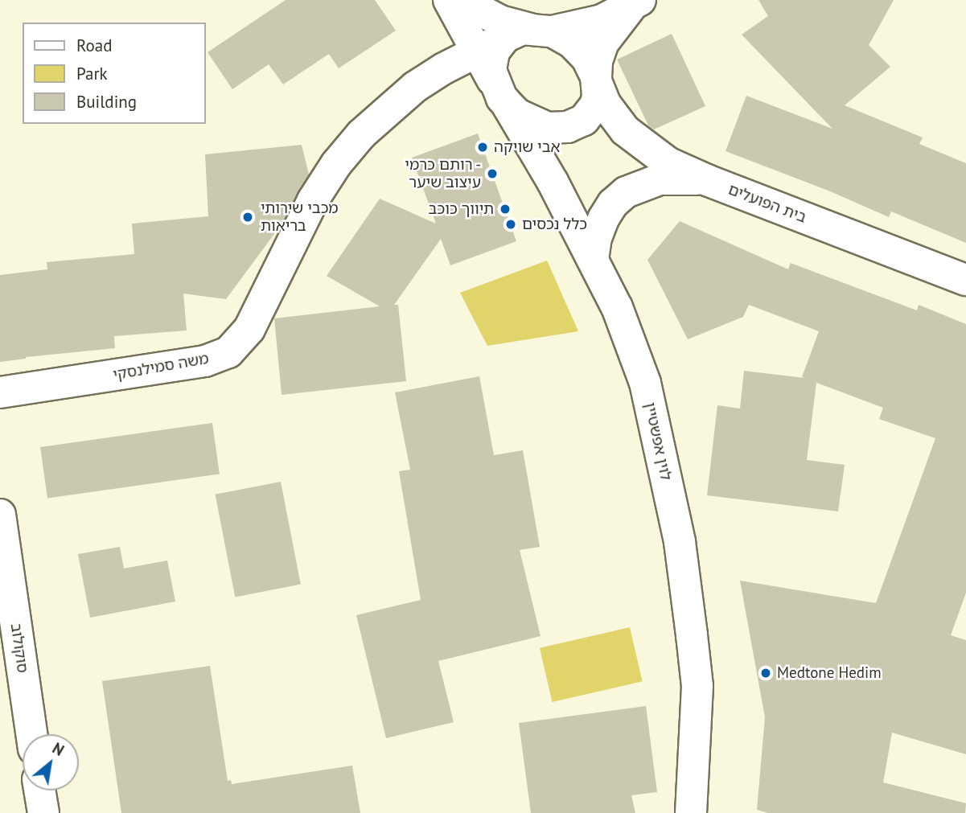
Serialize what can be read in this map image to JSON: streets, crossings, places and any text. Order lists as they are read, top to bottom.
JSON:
{
  "streets": {
    "street": [
      "בית הפועלים",
      "משה סמילנסקי",
      "לוין אפשטיין",
      "סוקולוב"
    ]
  },
  "crossings": [
    ["בית הפועלים", "משה סמילנסקי"],
    ["בית הפועלים", "לוין אפשטיין"],
    ["משה סמילנסקי", "לוין אפשטיין"]
  ],
  "places": [
    "אבי שויקה",
    "רותם כרמי - עיצוב שיער",
    "תיווך כוכב",
    "מכבי שירותי בריאות",
    "כלל נכסים",
    "Medtone Hedim"
  ],
  "legend": ["Road", "Park", "Building"],
  "north": "top right"
}
